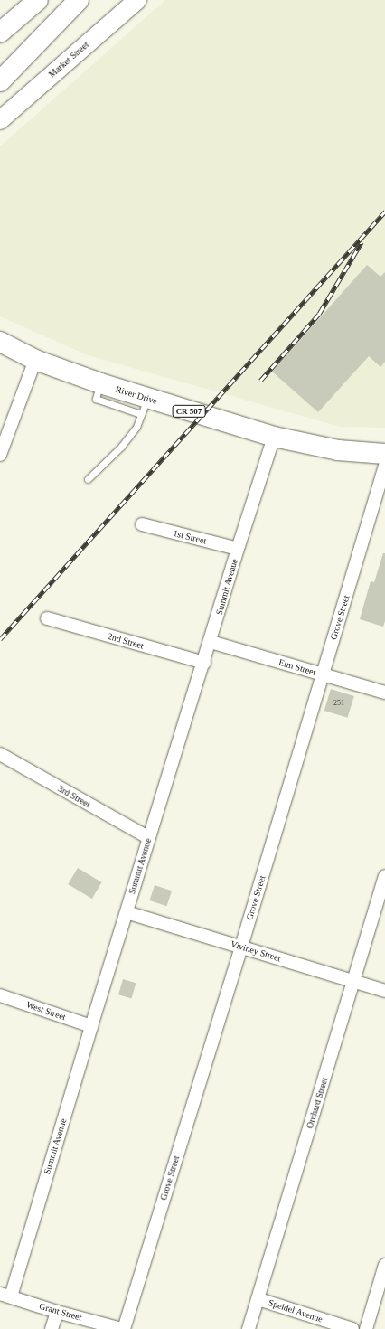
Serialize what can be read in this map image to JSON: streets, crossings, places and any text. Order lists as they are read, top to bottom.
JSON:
{
  "streets": {
    "main road": ["Market Street", "River Drive", "CR 507"],
    "street": [
      "1st Street",
      "Summit Avenue",
      "Grove Street",
      "2nd Street",
      "Elm Street",
      "3rd Street",
      "Viviney Street",
      "West Street",
      "Orchard Street",
      "Speidel Avenue",
      "Grant Street"
    ]
  },
  "crossings": [
    ["River Drive", "Summit Avenue"],
    ["1st Street", "Summit Avenue"],
    ["Summit Avenue", "2nd Street"],
    ["Summit Avenue", "Elm Street"],
    ["Summit Avenue", "3rd Street"],
    ["Summit Avenue", "Viviney Street"],
    ["Summit Avenue", "West Street"],
    ["Summit Avenue", "Grant Street"],
    ["Grove Street", "Elm Street"],
    ["Grove Street", "Viviney Street"],
    ["Grove Street", "Grant Street"],
    ["Viviney Street", "Orchard Street"],
    ["Orchard Street", "Speidel Avenue"]
  ],
  "house_numbers": ["251"]
}
